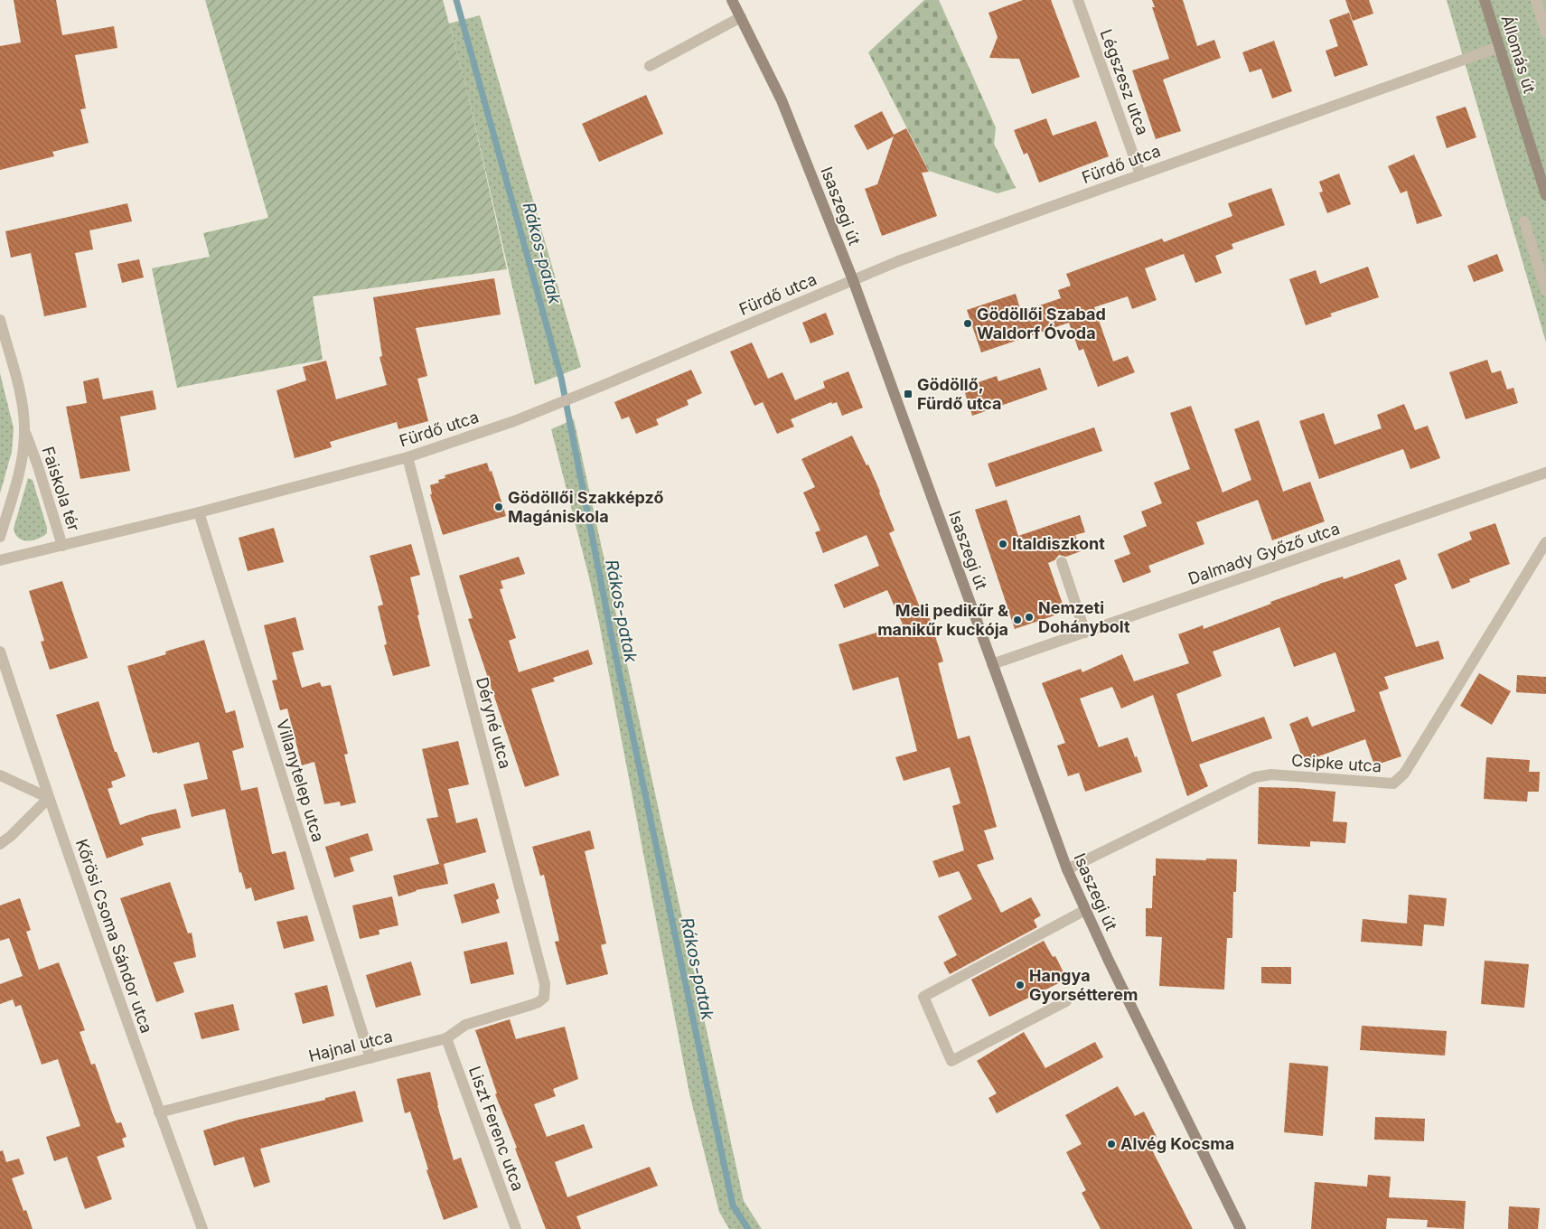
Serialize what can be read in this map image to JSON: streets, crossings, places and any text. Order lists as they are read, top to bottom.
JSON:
{
  "streets": {
    "main road": ["Állomás út", "Isaszegi út"],
    "street": [
      "Légszesz utca",
      "Fürdő utca",
      "Faiskola tér",
      "Dalmady Győző utca",
      "Déryné utca",
      "Csipke utca",
      "Villanytelep utca",
      "Kőrösi Csoma Sándor utca",
      "Hajnal utca",
      "Liszt Ferenc utca"
    ]
  },
  "crossings": [
    ["Állomás út", "Fürdő utca"],
    ["Légszesz utca", "Fürdő utca"],
    ["Fürdő utca", "Isaszegi út"],
    ["Fürdő utca", "Faiskola tér"],
    ["Fürdő utca", "Déryné utca"],
    ["Fürdő utca", "Villanytelep utca"],
    ["Isaszegi út", "Dalmady Győző utca"],
    ["Isaszegi út", "Csipke utca"],
    ["Déryné utca", "Hajnal utca"],
    ["Villanytelep utca", "Hajnal utca"],
    ["Kőrösi Csoma Sándor utca", "Hajnal utca"],
    ["Hajnal utca", "Liszt Ferenc utca"]
  ],
  "water": ["Rákos-patak"],
  "places": {
    "other": [
      "Gödöllői Szabad Waldorf Óvoda",
      "Gödöllői Szakképző Magániskola",
      "Italdiszkont",
      "Nemzeti Dohánybolt",
      "Meli pedikűr & manikűr kuckója",
      "Hangya Gyorsétterem",
      "Alvég Kocsma"
    ],
    "transit": ["Gödöllő, Fürdő utca"]
  }
}
